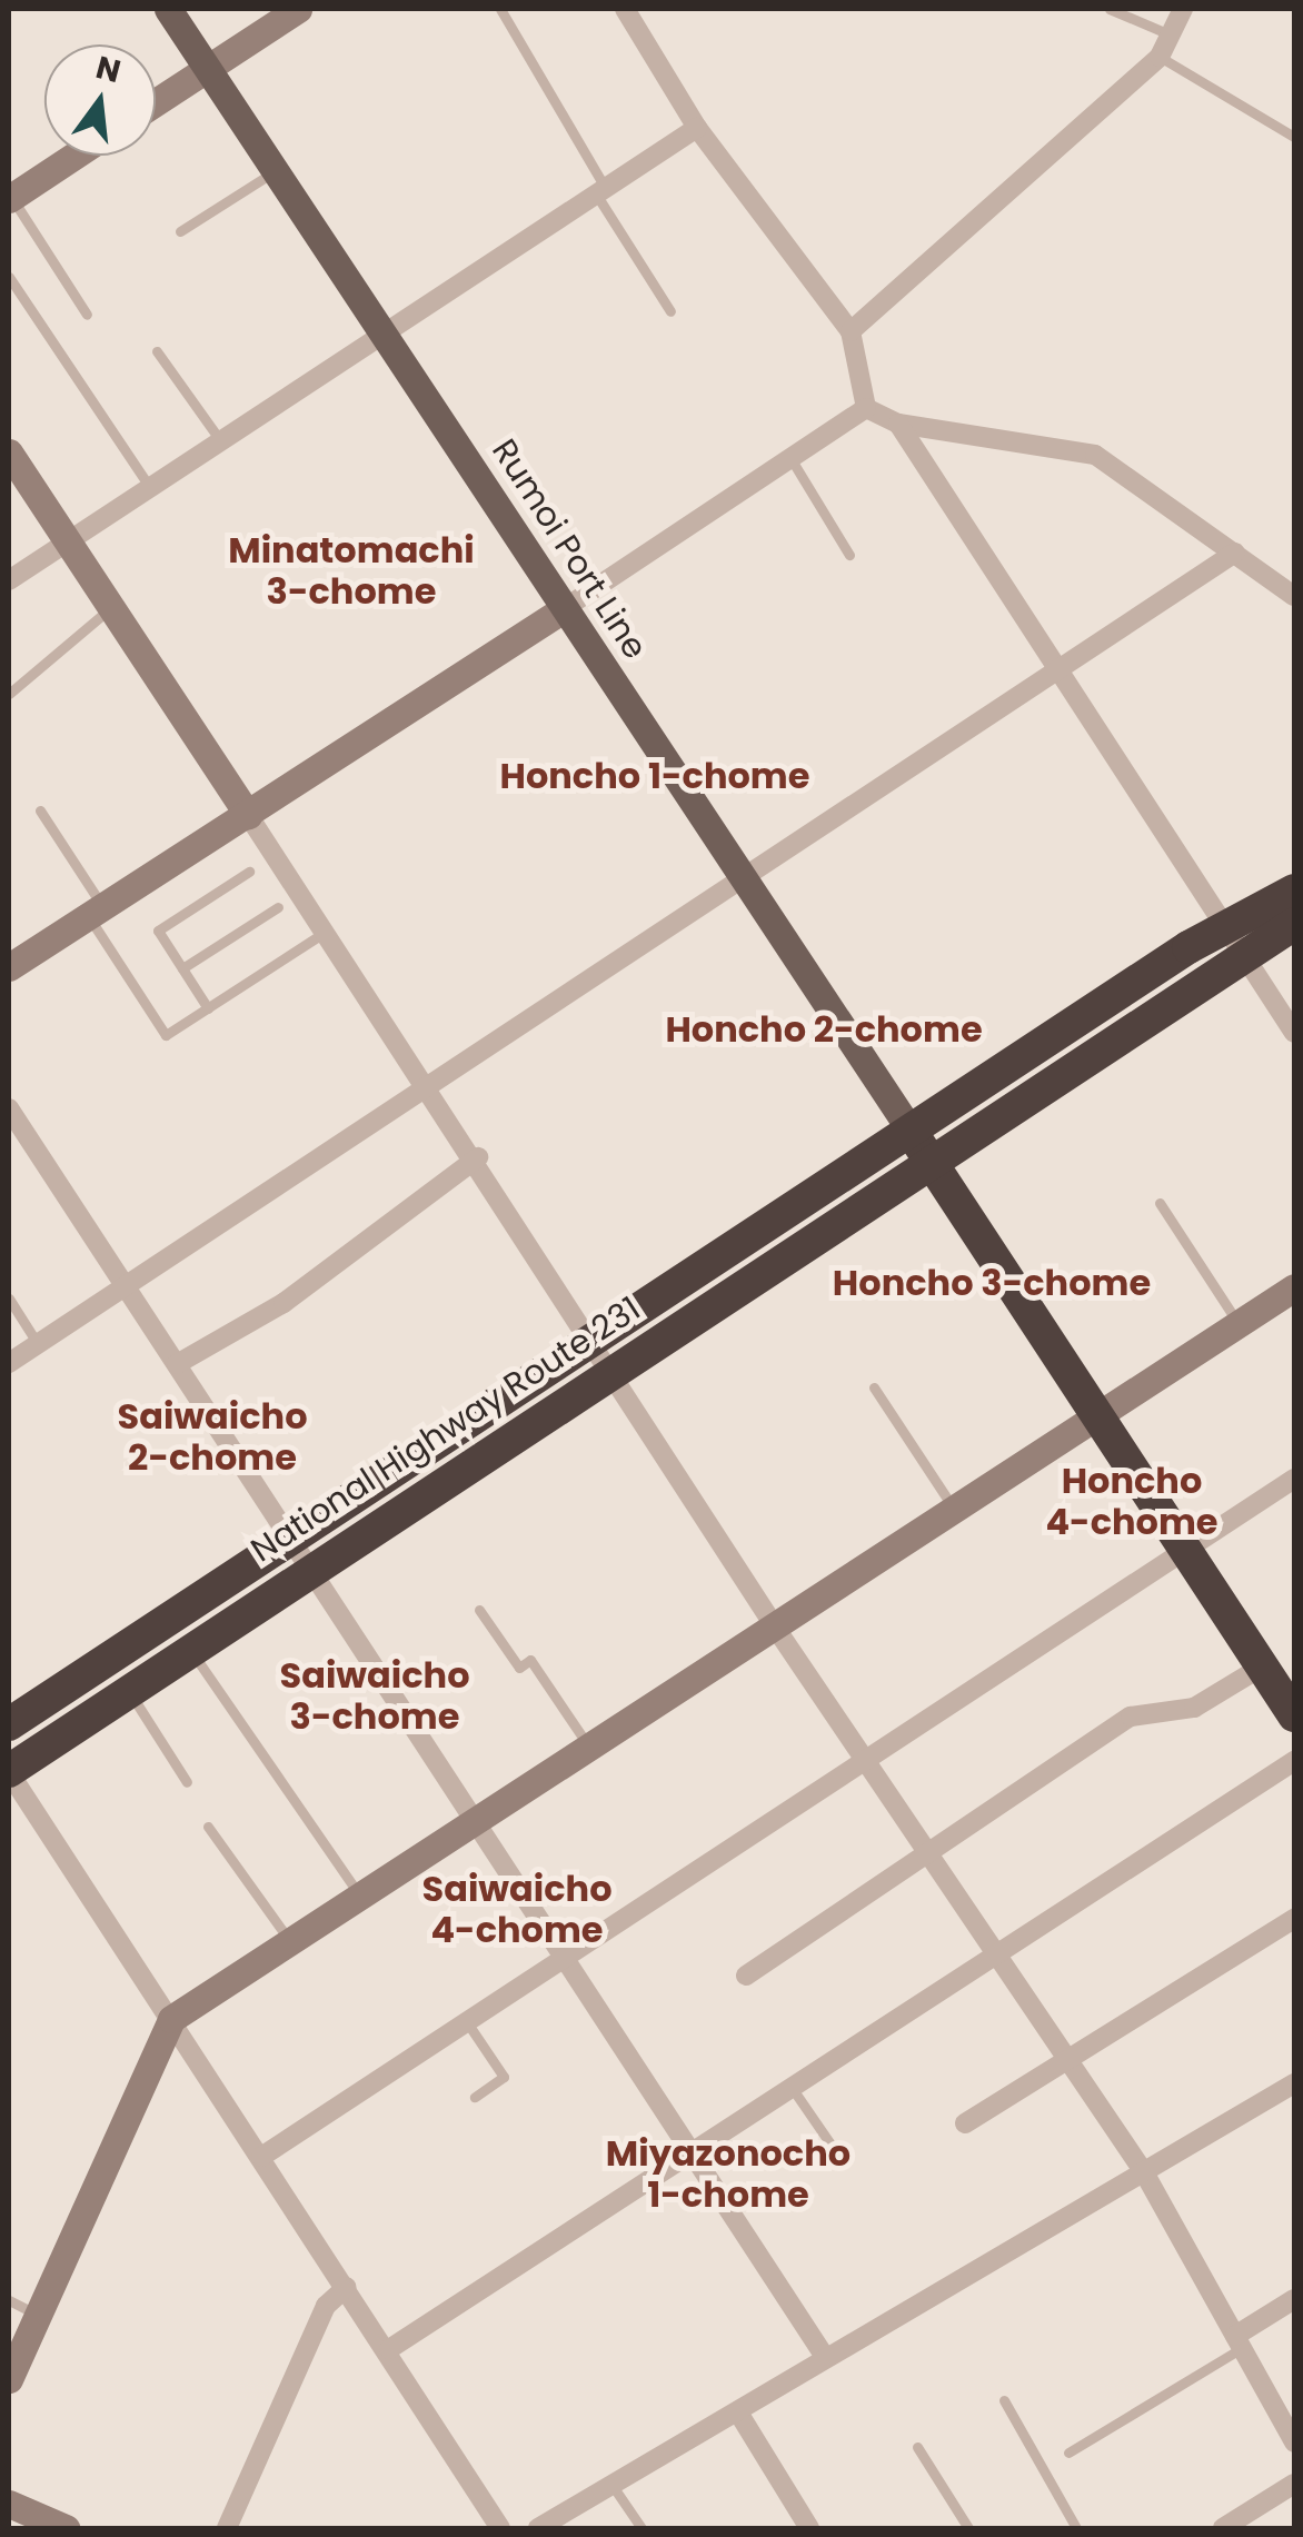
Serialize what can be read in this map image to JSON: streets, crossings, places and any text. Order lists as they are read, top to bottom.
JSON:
{
  "streets": {
    "highway": ["National Highway Route 231"],
    "main road": ["Rumoi Port Line"]
  },
  "crossings": [
    ["Rumoi Port Line", "National Highway Route 231"]
  ],
  "districts": [
    "Minatomachi 3-chome",
    "Honcho 1-chome",
    "Honcho 2-chome",
    "Honcho 3-chome",
    "Saiwaicho 2-chome",
    "Honcho 4-chome",
    "Saiwaicho 3-chome",
    "Saiwaicho 4-chome",
    "Miyazonocho 1-chome"
  ],
  "north": "top"
}
